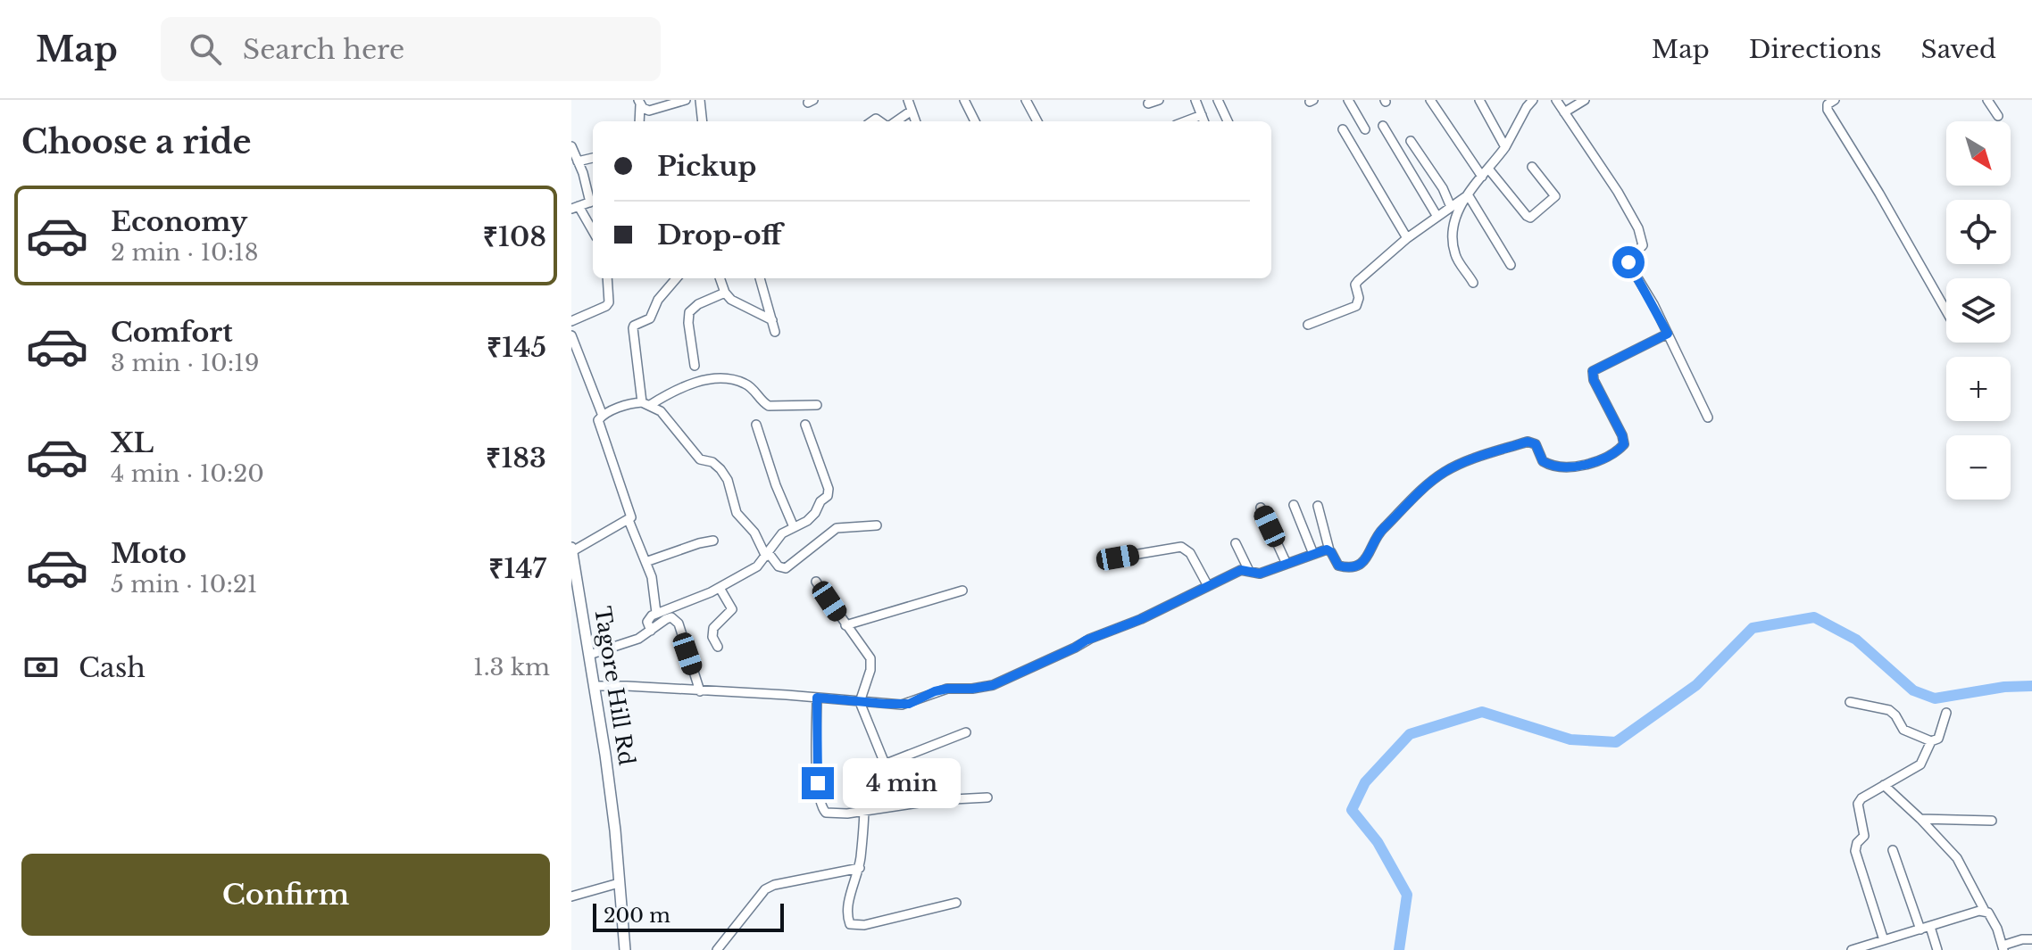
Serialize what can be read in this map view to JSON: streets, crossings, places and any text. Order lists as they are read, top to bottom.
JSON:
{
  "streets": {
    "main road": ["Tagore Hill Rd"]
  },
  "scale_bar": "200 m",
  "north": "bottom right",
  "page": {
    "header": "Map",
    "search": "Search here",
    "nav": ["Map", "Directions", "Saved"],
    "heading": "Choose a ride",
    "map_buttons": ["+", "−"],
    "banner": ["Pickup", "Drop-off"],
    "list": [
      {
        "name": "Economy",
        "note": "2 min · 10:18",
        "value": "₹108"
      },
      {
        "name": "Comfort",
        "note": "3 min · 10:19",
        "value": "₹145"
      },
      {
        "name": "XL",
        "note": "4 min · 10:20",
        "value": "₹183"
      },
      {
        "name": "Moto",
        "note": "5 min · 10:21",
        "value": "₹147"
      }
    ],
    "pay": ["Cash", "1.3 km"],
    "bubble": "4 min",
    "buttons": "Confirm",
    "scale": "200 m"
  }
}
